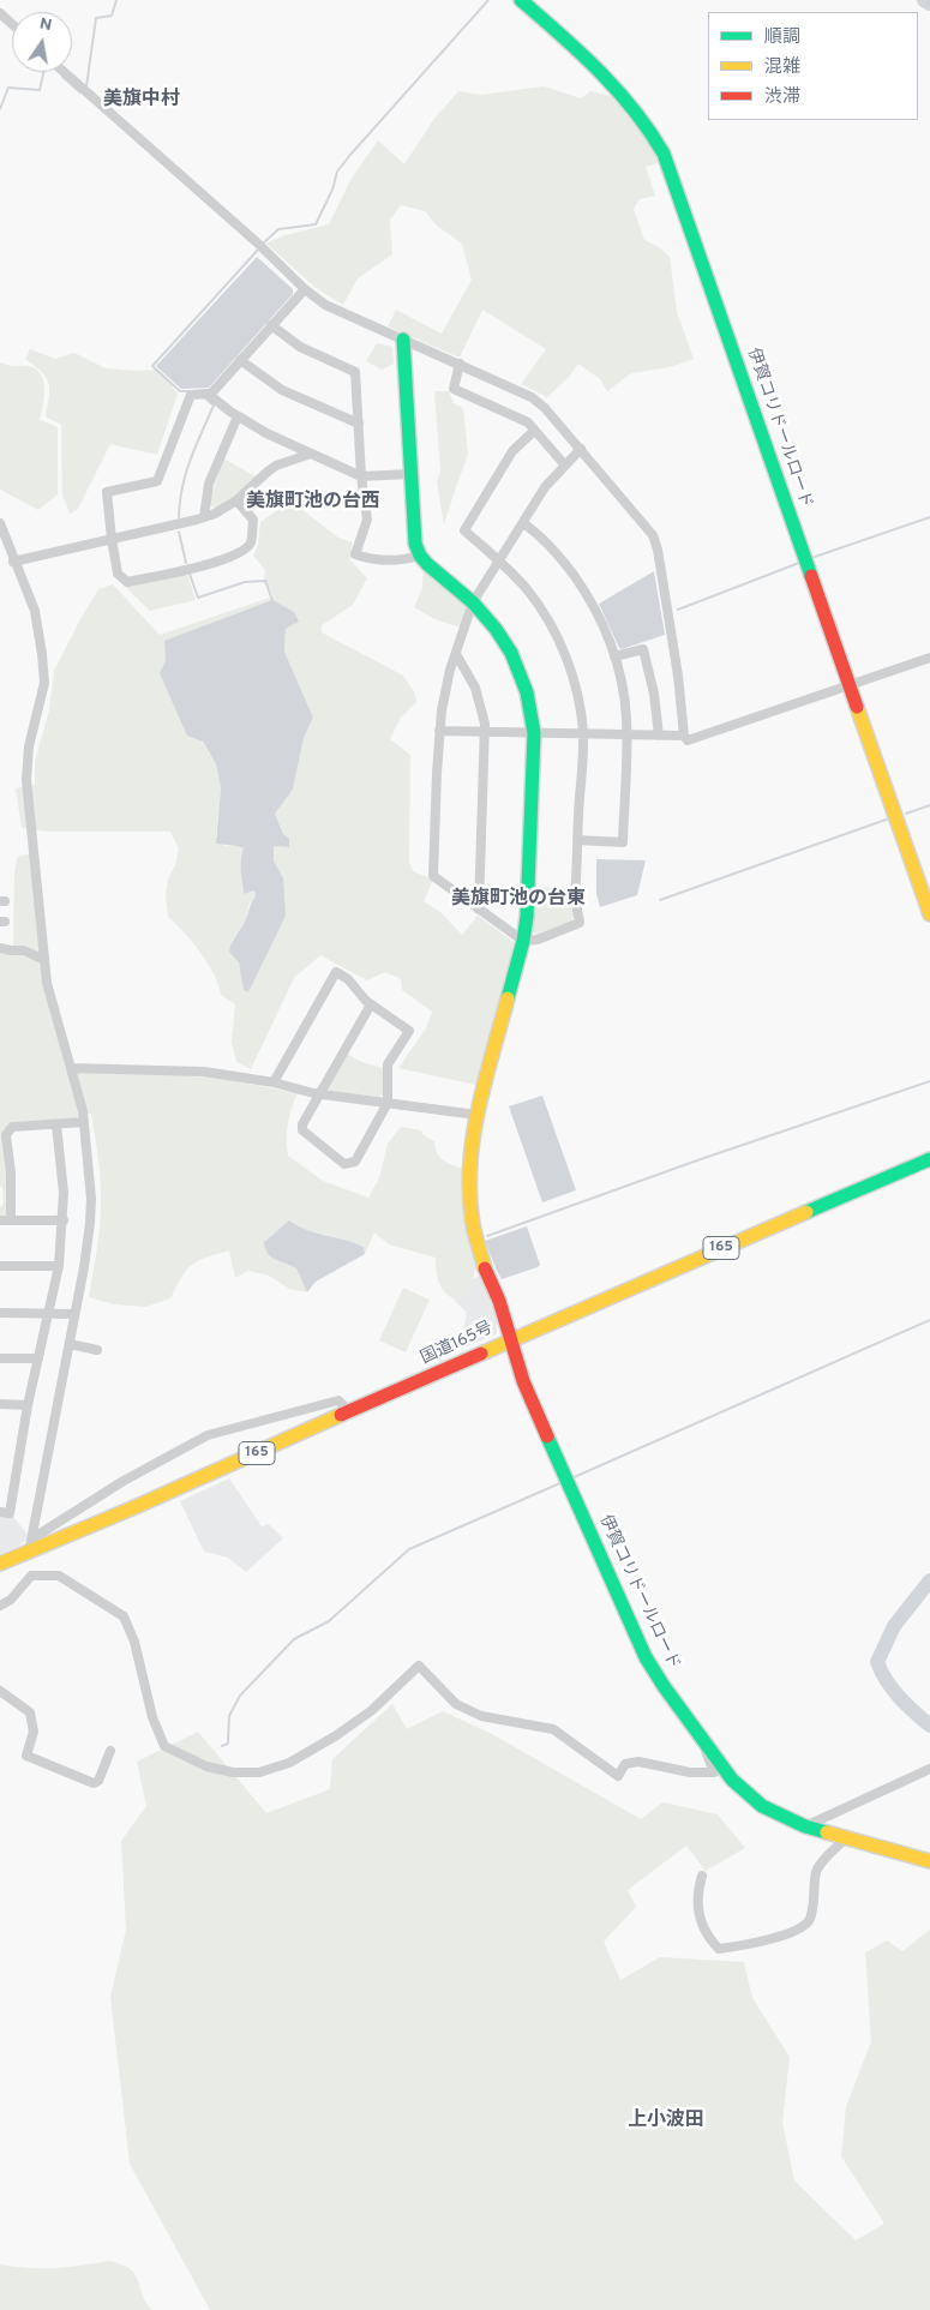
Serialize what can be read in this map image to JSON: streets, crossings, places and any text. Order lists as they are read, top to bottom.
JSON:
{
  "streets": {
    "main road": ["伊賀コリドールロード", "165", "国道165号"]
  },
  "crossings": [
    ["伊賀コリドールロード", "国道165号"]
  ],
  "districts": [
    "美旗中村",
    "美旗町池の台西",
    "美旗町池の台東",
    "上小波田"
  ],
  "legend": ["順調", "混雑", "渋滞"],
  "north": "top"
}
